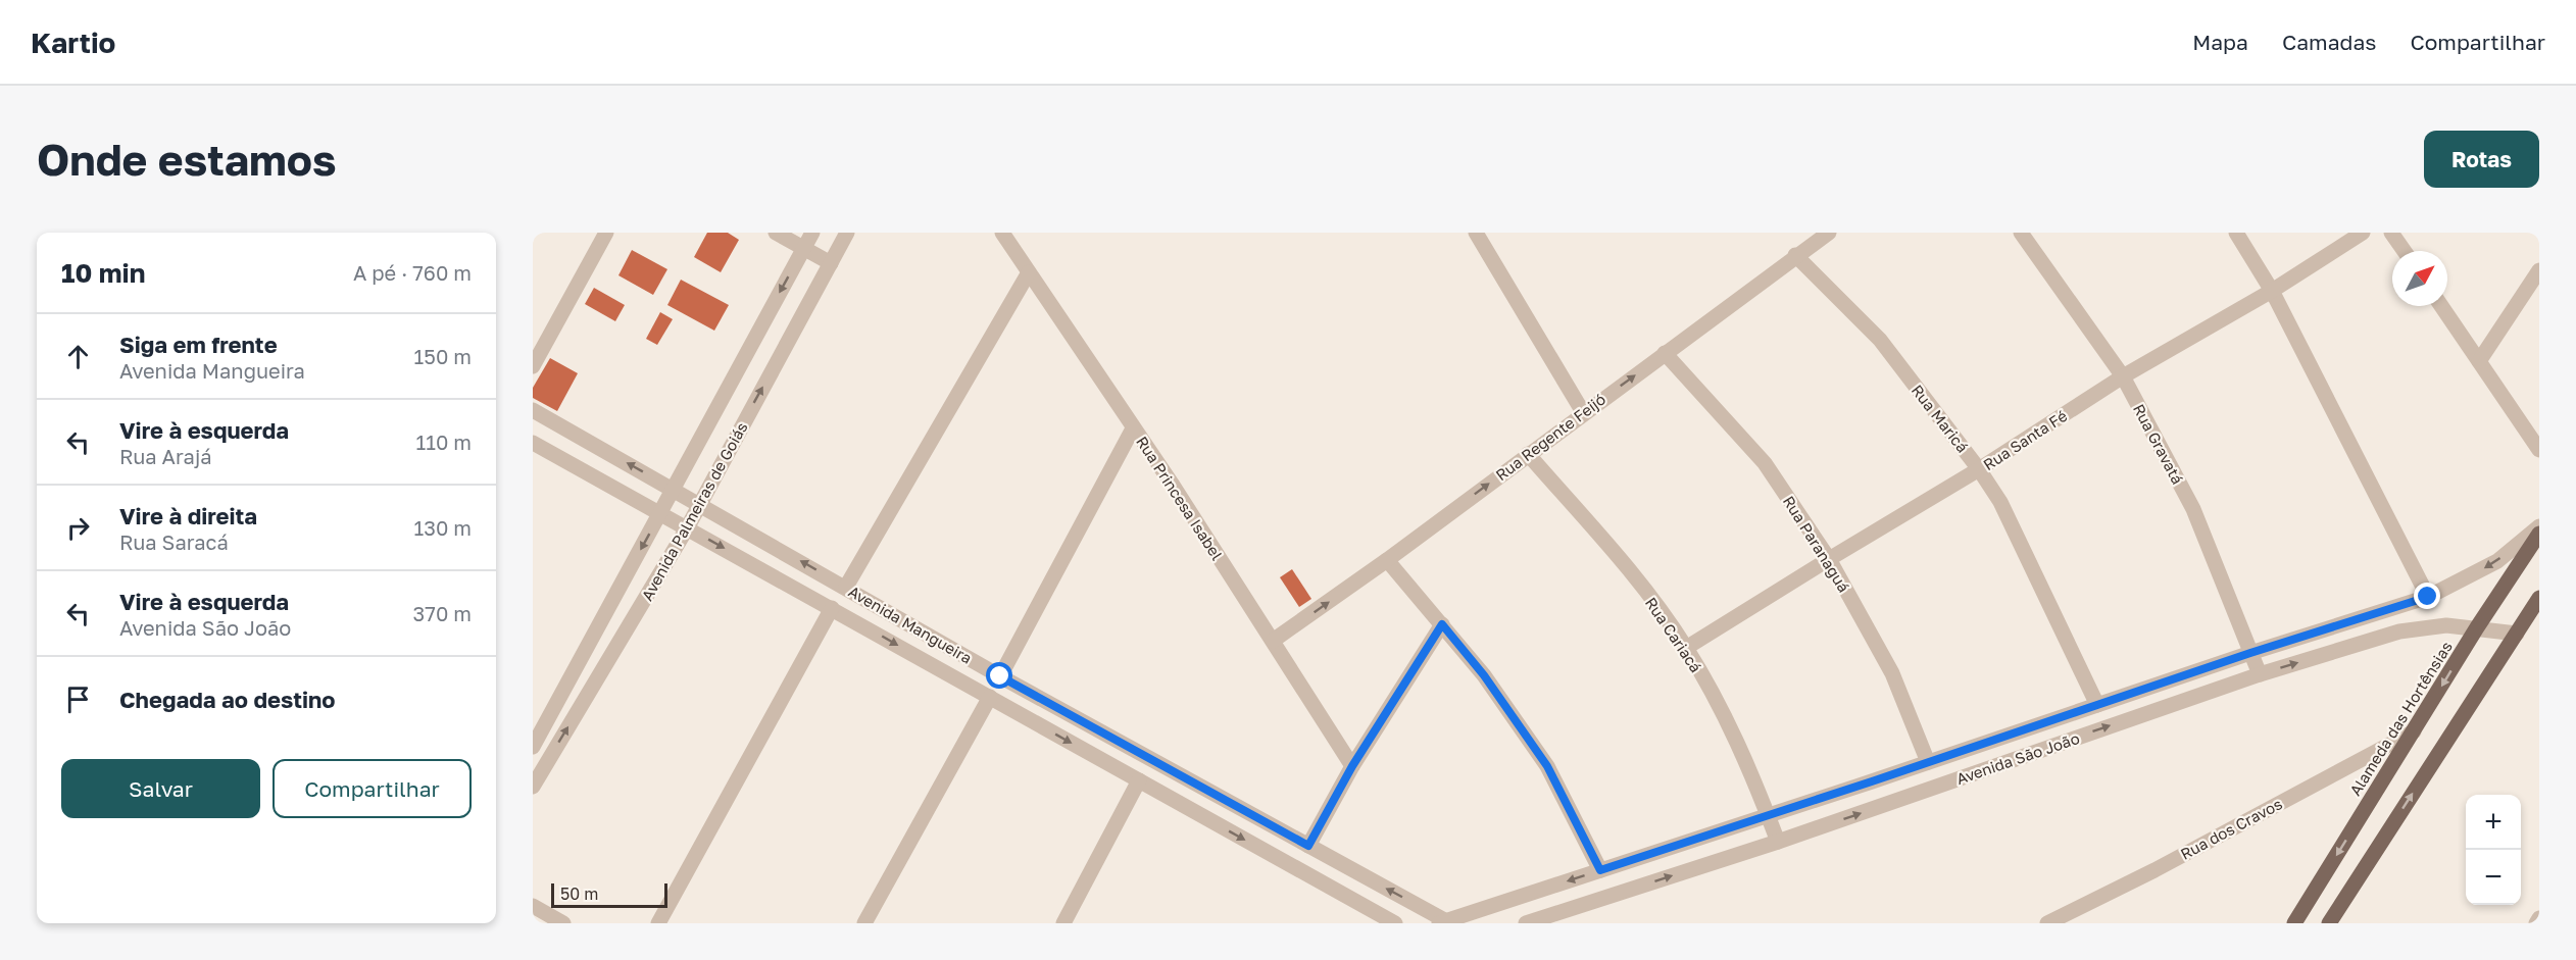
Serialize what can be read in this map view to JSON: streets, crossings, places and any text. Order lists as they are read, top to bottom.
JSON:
{
  "streets": {
    "main road": ["Alameda das Hortênsias"],
    "street": [
      "Rua Maricá",
      "Rua Regente Feijó",
      "Rua Santa Fé",
      "Rua Gravatá",
      "Rua Princesa Isabel",
      "Avenida Palmeiras de Goiás",
      "Rua Paranaguá",
      "Avenida Mangueira",
      "Rua Cariacá",
      "Avenida São João",
      "Rua dos Cravos"
    ]
  },
  "crossings": [
    ["Rua Maricá", "Rua Regente Feijó"],
    ["Rua Maricá", "Rua Santa Fé"],
    ["Rua Maricá", "Avenida São João"],
    ["Rua Regente Feijó", "Rua Princesa Isabel"],
    ["Rua Regente Feijó", "Rua Paranaguá"],
    ["Rua Regente Feijó", "Rua Cariacá"],
    ["Rua Santa Fé", "Rua Gravatá"],
    ["Rua Santa Fé", "Rua Paranaguá"],
    ["Rua Santa Fé", "Rua Cariacá"],
    ["Rua Gravatá", "Avenida São João"],
    ["Avenida Palmeiras de Goiás", "Avenida Mangueira"],
    ["Rua Paranaguá", "Avenida São João"],
    ["Avenida Mangueira", "Avenida São João"],
    ["Rua Cariacá", "Avenida São João"],
    ["Alameda das Hortênsias", "Avenida São João"],
    ["Alameda das Hortênsias", "Rua dos Cravos"]
  ],
  "scale_bar": "50 m",
  "north": "top right",
  "page": {
    "header": "Kartio",
    "nav": ["Mapa", "Camadas", "Compartilhar"],
    "buttons": [
      "Rotas",
      ["Salvar", "Compartilhar"]
    ],
    "title": "Onde estamos",
    "heading": ["10 min", "A pé · 760 m"],
    "list": [
      ["Siga em frente", "Avenida Mangueira", "150 m"],
      ["Vire à esquerda", "Rua Arajá", "110 m"],
      ["Vire à direita", "Rua Saracá", "130 m"],
      ["Vire à esquerda", "Avenida São João", "370 m"],
      "Chegada ao destino"
    ],
    "map_buttons": ["+", "−"],
    "scale": "50 m"
  }
}
